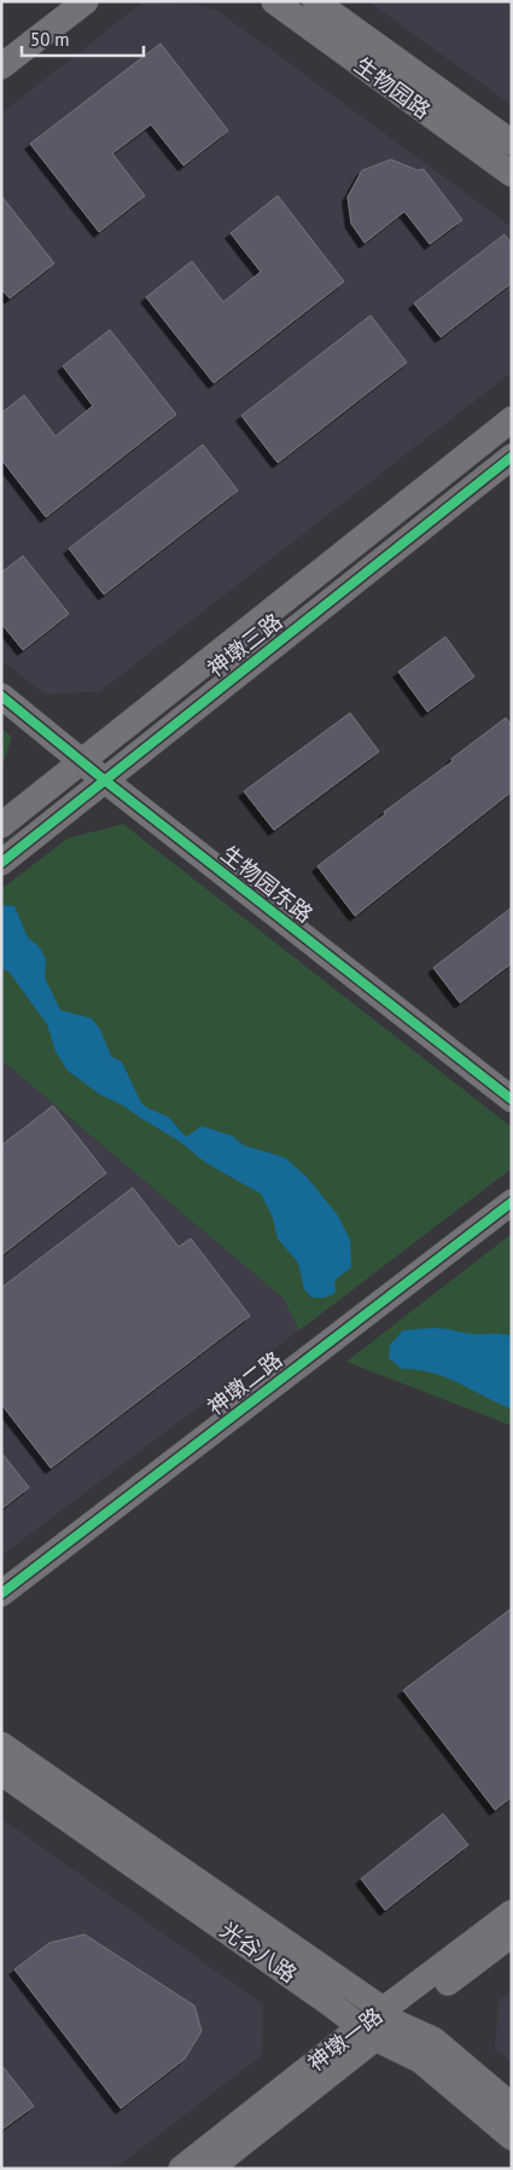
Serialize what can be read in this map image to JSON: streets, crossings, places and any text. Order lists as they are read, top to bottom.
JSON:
{
  "streets": {
    "street": [
      "生物园路",
      "神墩三路",
      "生物园东路",
      "神墩二路",
      "光谷八路",
      "神墩一路"
    ]
  },
  "crossings": [
    ["神墩三路", "生物园东路"],
    ["光谷八路", "神墩一路"]
  ],
  "scale_bar": "50 m"
}
